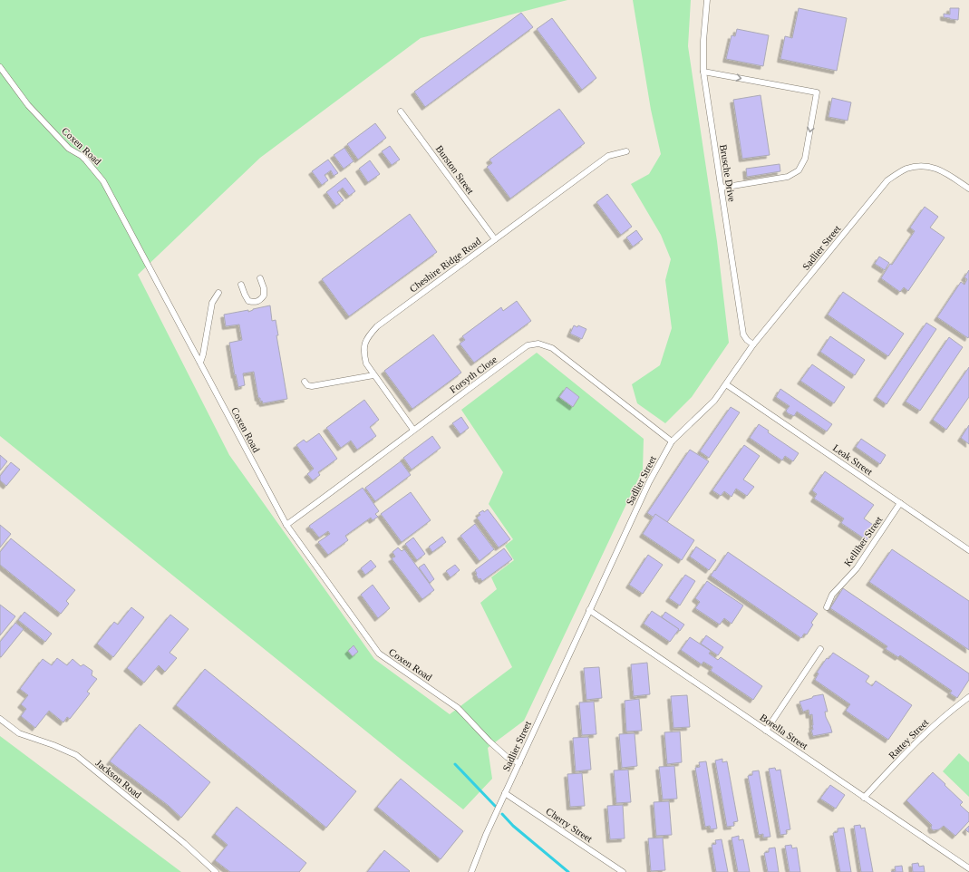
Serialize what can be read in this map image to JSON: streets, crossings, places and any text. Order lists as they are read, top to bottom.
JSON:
{
  "streets": {
    "lane": [
      "Coxen Road",
      "Burston Street",
      "Brusche Drive",
      "Sadlier Street",
      "Cheshire Ridge Road",
      "Forsyth Close",
      "Leak Street",
      "Kelliher Street",
      "Borella Street",
      "Rattey Street",
      "Jackson Road",
      "Cherry Street"
    ]
  },
  "crossings": [
    ["Coxen Road", "Sadlier Street"],
    ["Coxen Road", "Forsyth Close"],
    ["Burston Street", "Cheshire Ridge Road"],
    ["Brusche Drive", "Sadlier Street"],
    ["Sadlier Street", "Forsyth Close"],
    ["Sadlier Street", "Leak Street"],
    ["Sadlier Street", "Borella Street"],
    ["Sadlier Street", "Cherry Street"],
    ["Cheshire Ridge Road", "Forsyth Close"],
    ["Leak Street", "Kelliher Street"],
    ["Borella Street", "Rattey Street"]
  ]
}
